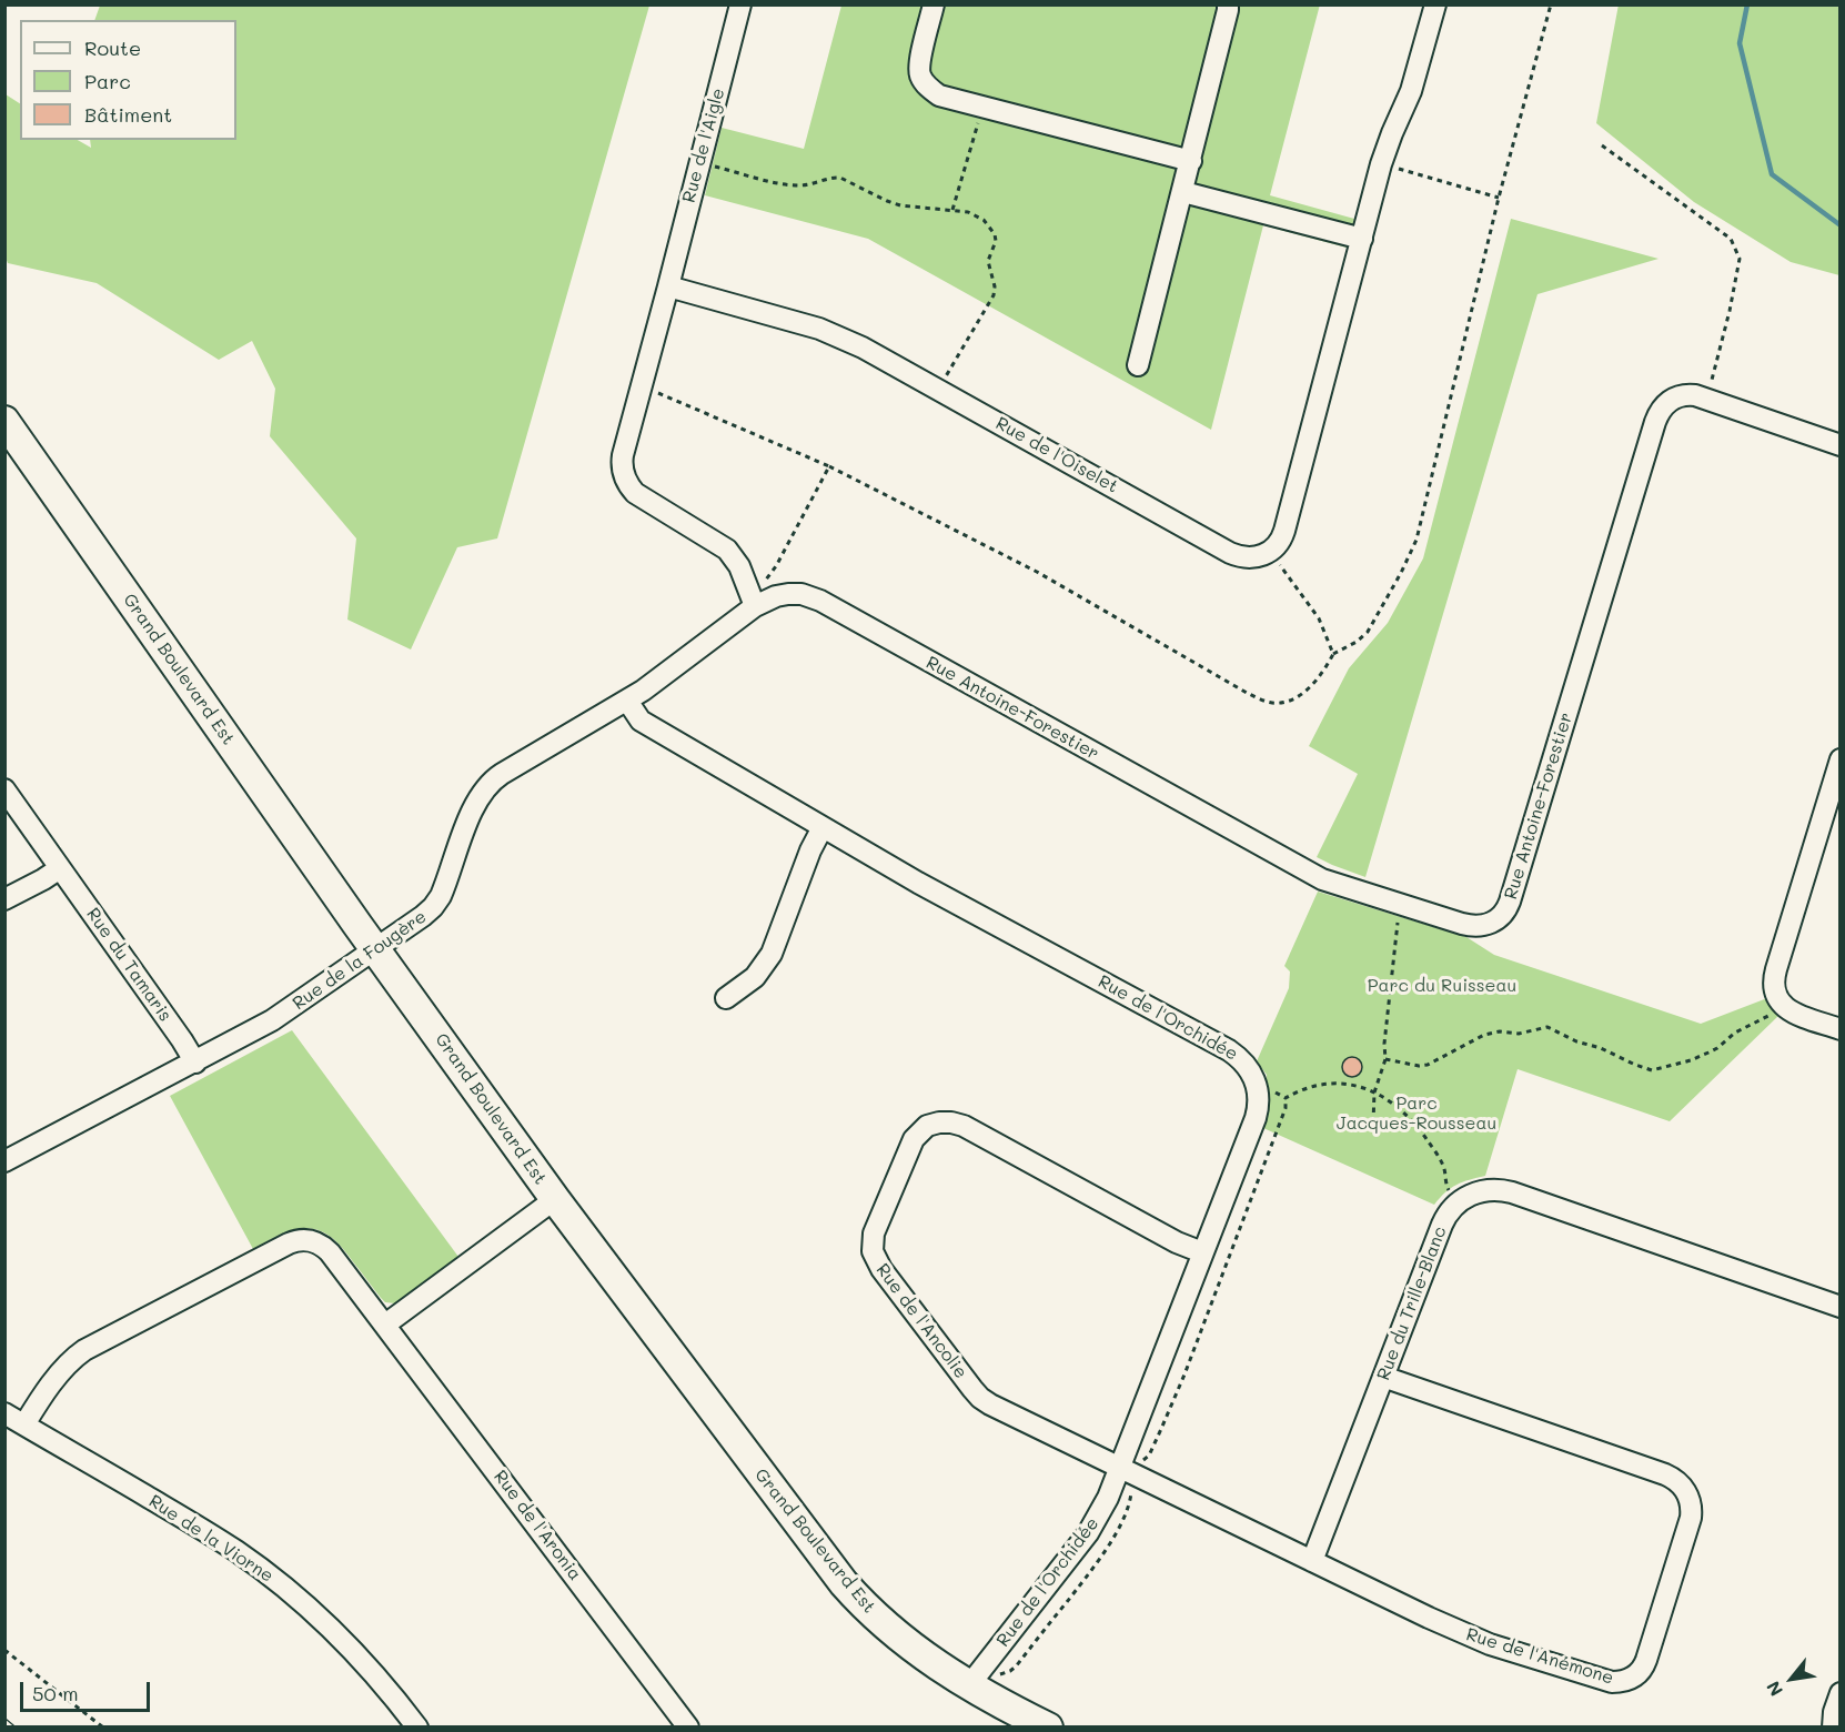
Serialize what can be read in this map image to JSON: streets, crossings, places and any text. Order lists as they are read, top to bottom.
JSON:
{
  "streets": {
    "street": [
      "Rue de l'Aigle",
      "Rue de l'Oiselet",
      "Grand Boulevard Est",
      "Rue Antoine-Forestier",
      "Rue de la Fougère",
      "Rue du Tamaris",
      "Rue de l'Orchidée",
      "Rue du Trille-Blanc",
      "Rue de l'Ancolie",
      "Rue de l'Aronia",
      "Rue de la Viorne",
      "Rue de l'Anémone"
    ]
  },
  "crossings": [
    ["Rue de l'Aigle", "Rue de l'Oiselet"],
    ["Grand Boulevard Est", "Rue de la Fougère"],
    ["Grand Boulevard Est", "Rue de l'Orchidée"],
    ["Rue Antoine-Forestier", "Rue de la Fougère"],
    ["Rue de la Fougère", "Rue du Tamaris"],
    ["Rue de la Fougère", "Rue de l'Orchidée"],
    ["Rue de l'Orchidée", "Rue de l'Ancolie"],
    ["Rue de l'Orchidée", "Rue de l'Anémone"],
    ["Rue du Trille-Blanc", "Rue de l'Anémone"],
    ["Rue de l'Ancolie", "Rue de l'Anémone"],
    ["Rue de l'Aronia", "Rue de la Viorne"]
  ],
  "parks": ["Parc du Ruisseau", "Parc Jacques-Rousseau"],
  "legend": ["Route", "Parc", "Bâtiment"],
  "scale_bar": "50 m",
  "north": "bottom left"
}
